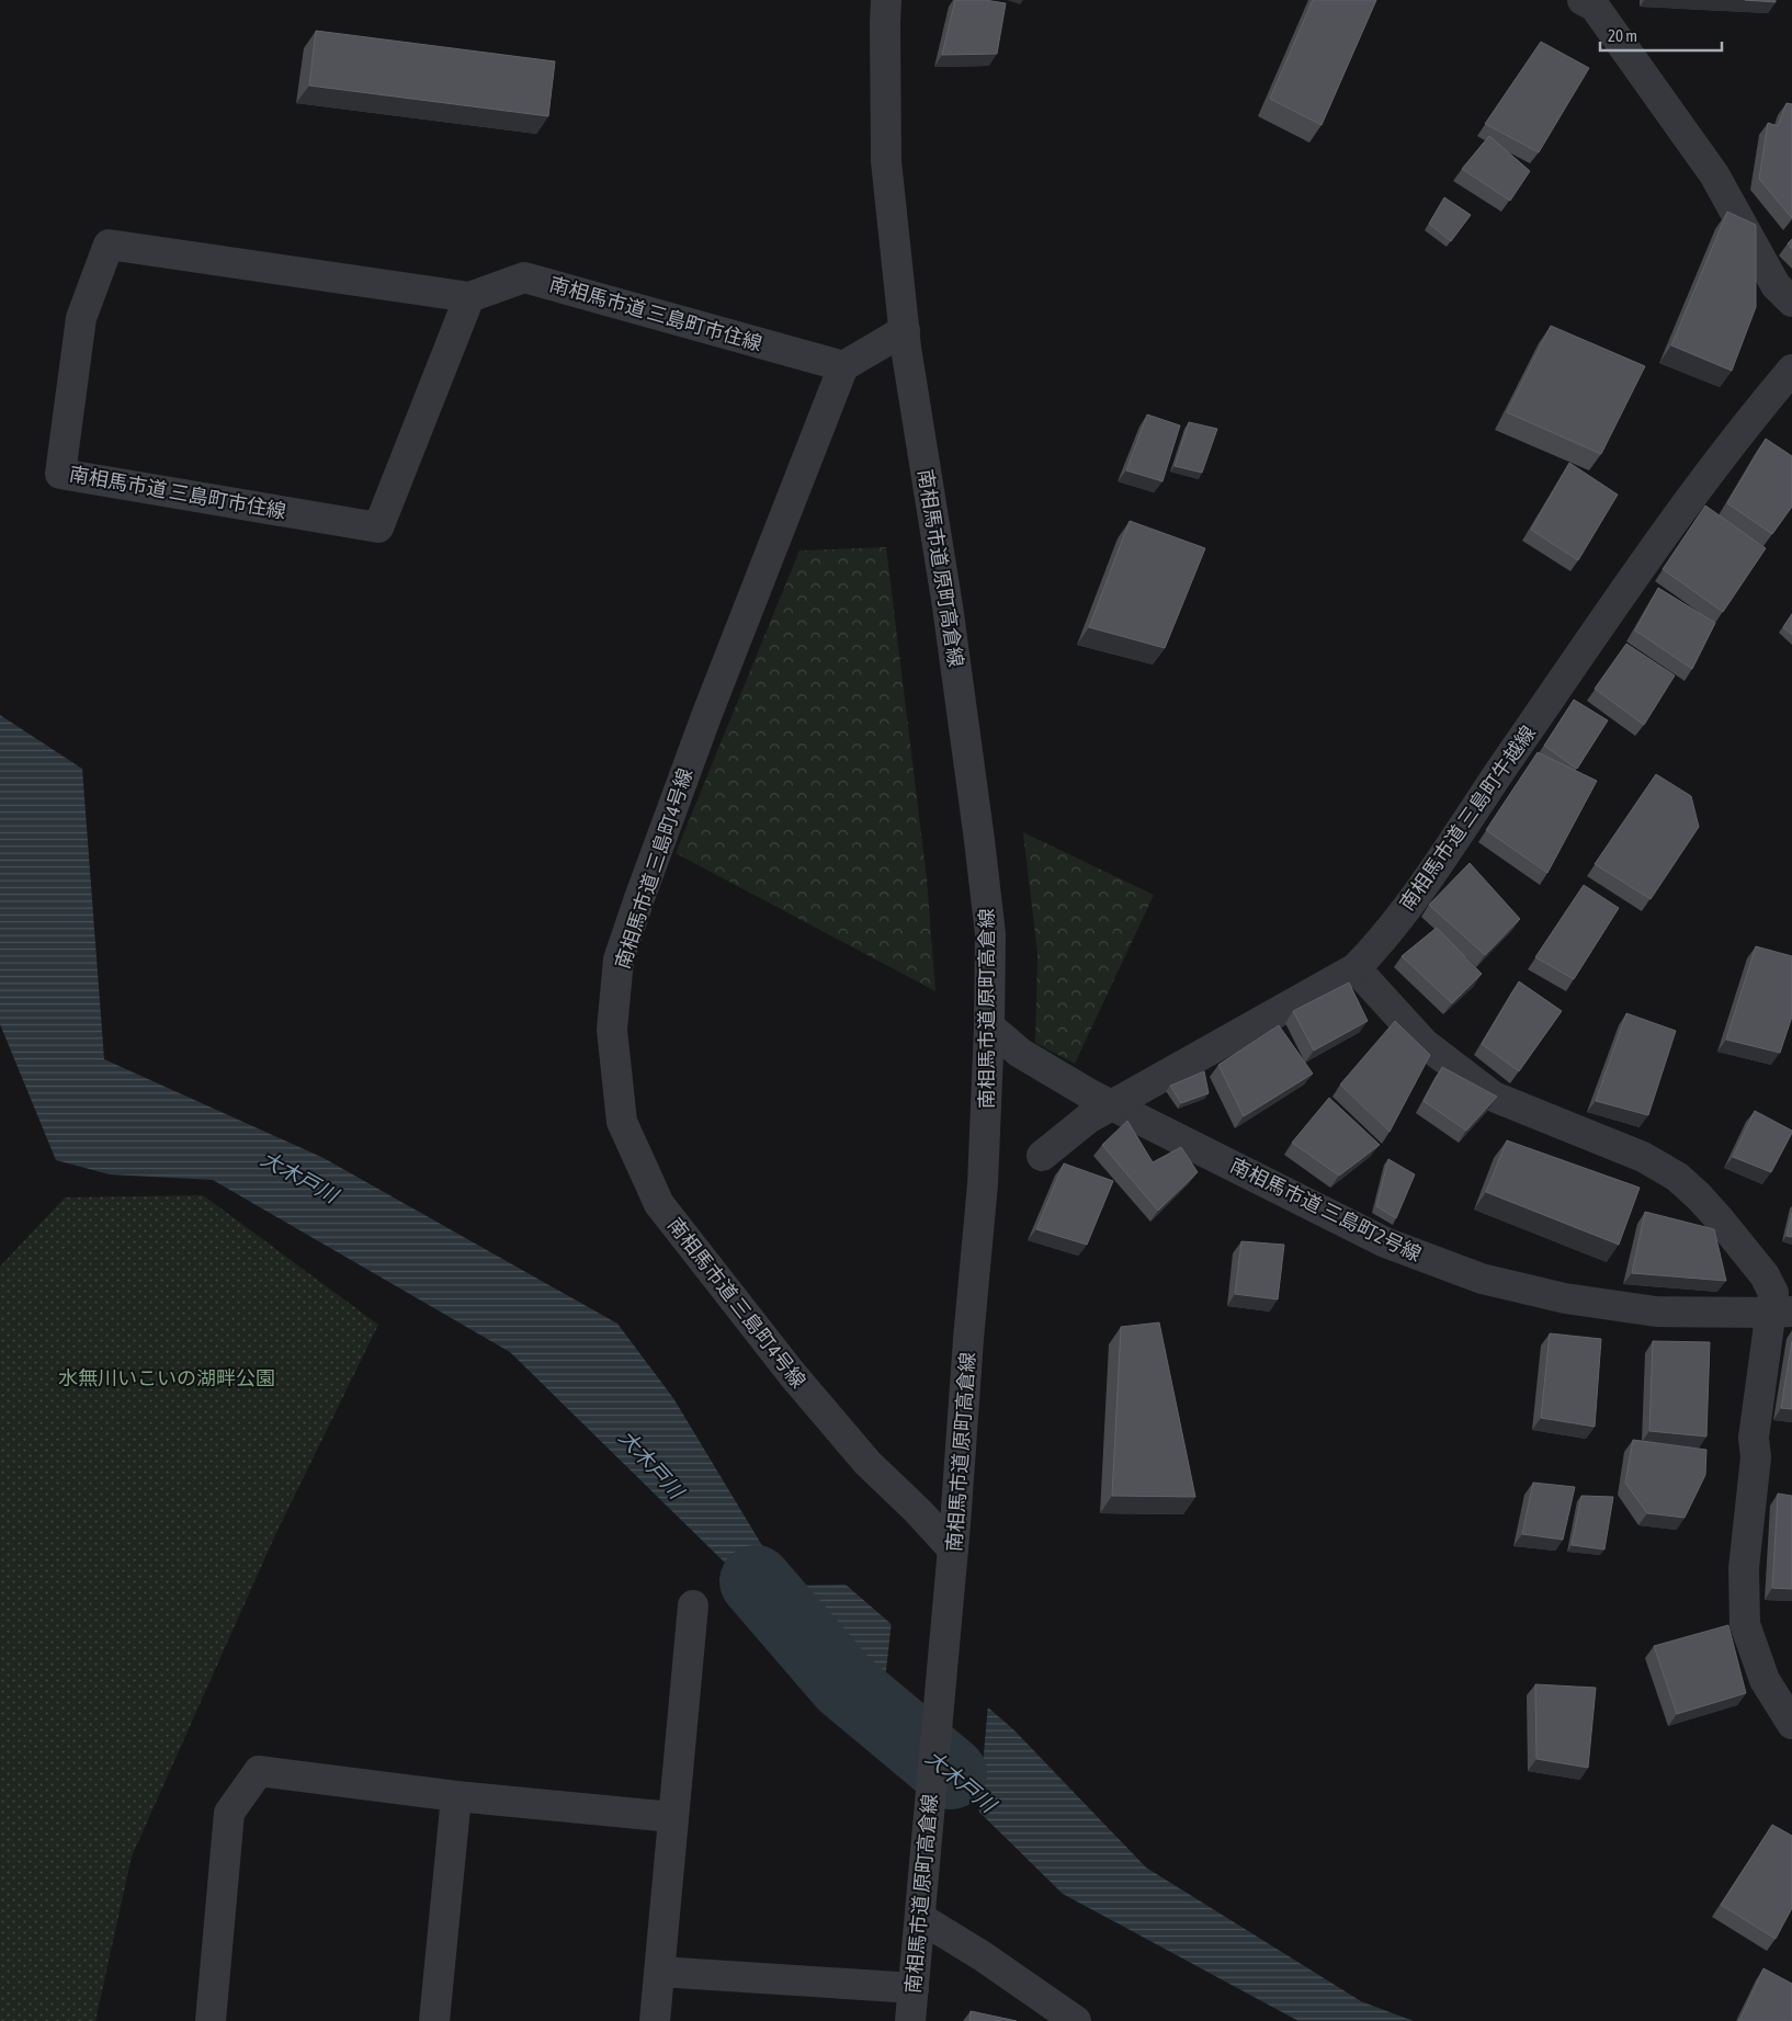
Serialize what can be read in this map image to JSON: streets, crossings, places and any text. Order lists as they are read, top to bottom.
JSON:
{
  "streets": {
    "street": [
      "南相馬市道 三島町市住線",
      "南相馬市道 原町高倉線",
      "南相馬市道 三島町牛越線",
      "南相馬市道 三島町4号線",
      "南相馬市道 三島町2号線"
    ]
  },
  "crossings": [
    ["南相馬市道 三島町市住線", "南相馬市道 三島町4号線"],
    ["南相馬市道 原町高倉線", "南相馬市道 三島町4号線"],
    ["南相馬市道 原町高倉線", "南相馬市道 三島町2号線"],
    ["南相馬市道 三島町牛越線", "南相馬市道 三島町2号線"]
  ],
  "water": ["大木戸川"],
  "parks": ["水無川いこいの湖畔公園"],
  "scale_bar": "20 m"
}
